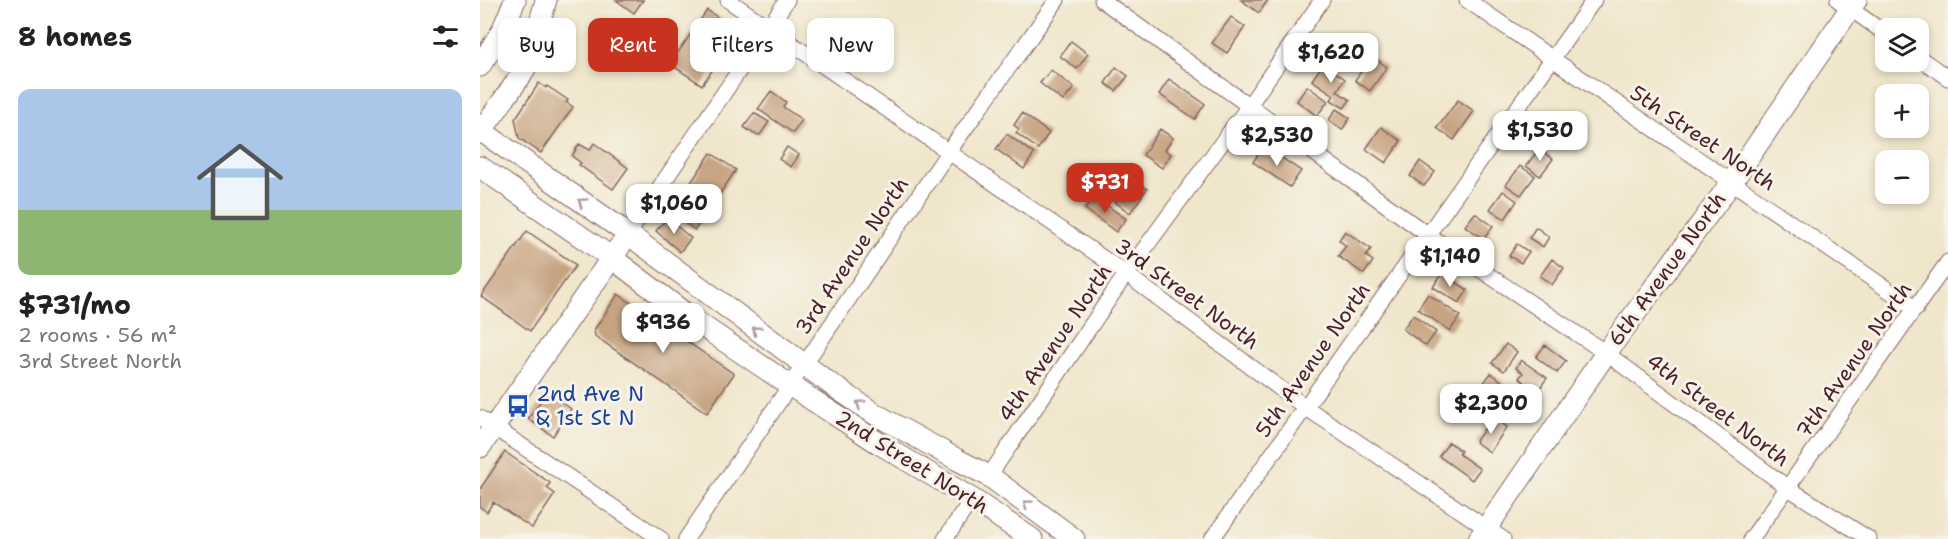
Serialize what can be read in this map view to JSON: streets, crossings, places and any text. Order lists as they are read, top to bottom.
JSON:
{
  "streets": {
    "main road": ["6th Avenue North", "2nd Street North"],
    "street": [
      "5th Street North",
      "3rd Avenue North",
      "3rd Street North",
      "4th Avenue North",
      "5th Avenue North",
      "7th Avenue North",
      "4th Street North"
    ]
  },
  "crossings": [
    ["5th Street North", "6th Avenue North"],
    ["5th Street North", "5th Avenue North"],
    ["5th Street North", "7th Avenue North"],
    ["3rd Avenue North", "3rd Street North"],
    ["3rd Avenue North", "2nd Street North"],
    ["6th Avenue North", "3rd Street North"],
    ["6th Avenue North", "4th Street North"],
    ["3rd Street North", "4th Avenue North"],
    ["3rd Street North", "5th Avenue North"],
    ["4th Avenue North", "4th Street North"],
    ["5th Avenue North", "4th Street North"],
    ["7th Avenue North", "4th Street North"]
  ],
  "places": {
    "bus stop": ["2nd Ave N & 1st St N"]
  },
  "page": {
    "heading": "8 homes",
    "map_buttons": ["+", "−"],
    "chip": [
      "Buy",
      "Rent",
      "Filters",
      "New"
    ],
    "price": [
      "$1,620",
      "$1,530",
      "$2,530",
      "$731",
      "$1,060",
      "$1,140",
      "$936",
      "$2,300"
    ],
    "list": [
      {
        "name": "$731/mo",
        "note": "2 rooms · 56 m² · 3rd Street North"
      }
    ]
  }
}
